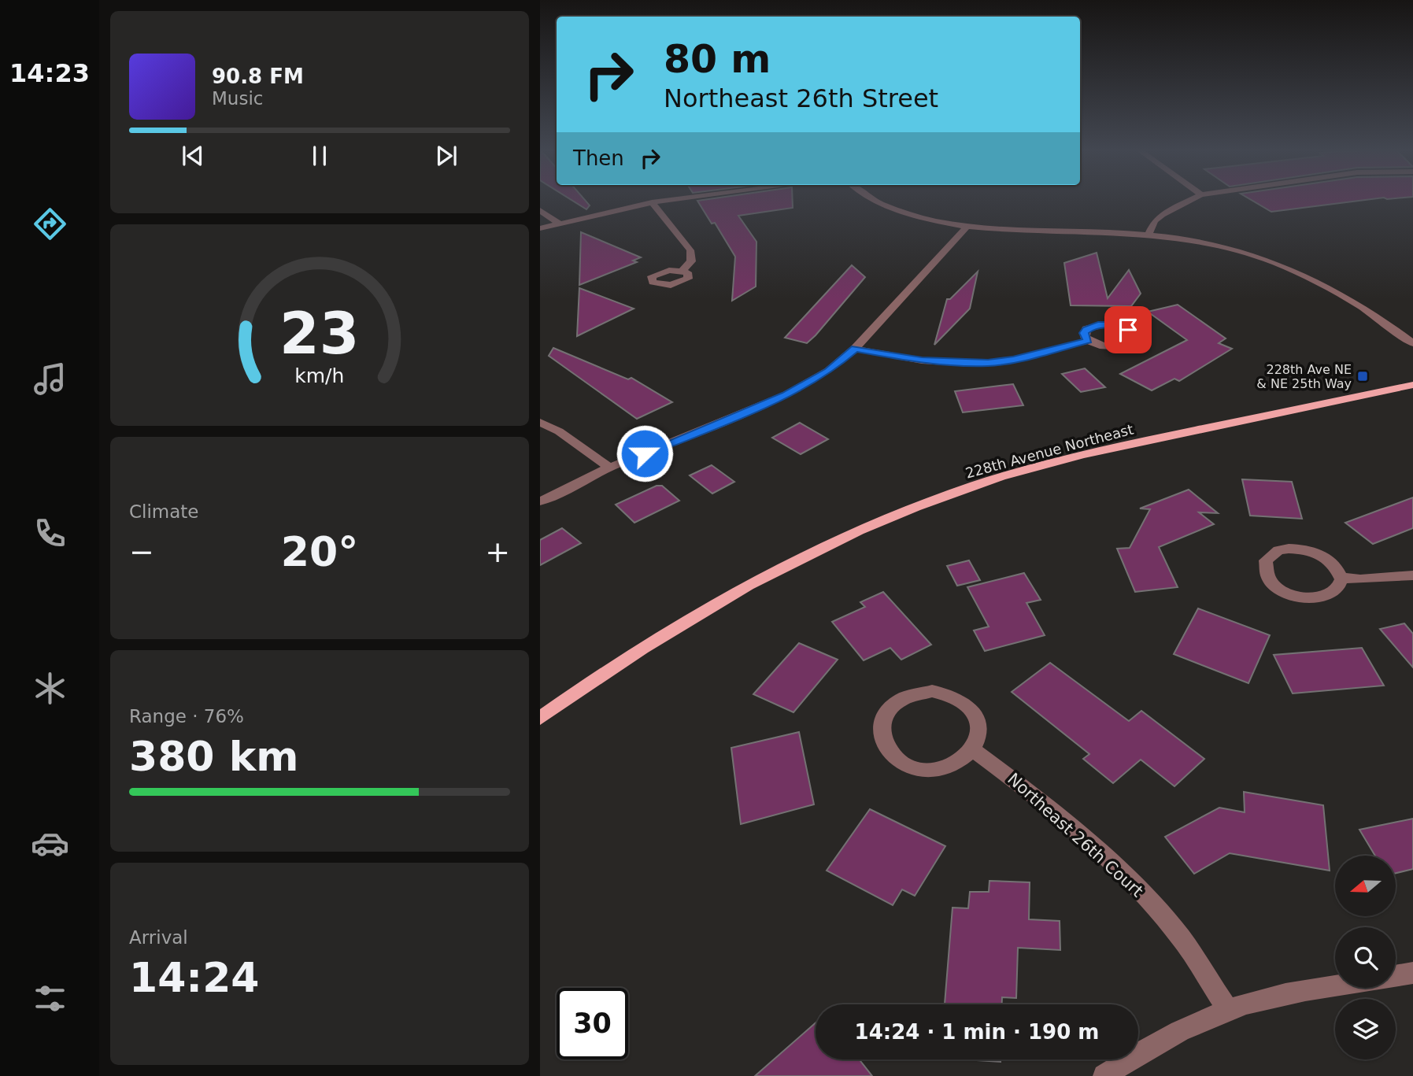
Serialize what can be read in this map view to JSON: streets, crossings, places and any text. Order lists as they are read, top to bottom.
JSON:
{
  "streets": {
    "main road": ["228th Avenue Northeast"],
    "street": ["Northeast 26th Court"]
  },
  "places": {
    "transit": ["228th Ave NE & NE 25th Way"]
  },
  "north": "left",
  "page": {
    "tabs": "14:23",
    "turn": ["80 m", "Northeast 26th Street"],
    "song": ["90.8 FM", "Music"],
    "then": "Then",
    "tile": [
      "Climate",
      ["Range · 76%", "380 km"],
      ["Arrival", "14:24"]
    ],
    "heat": ["−", "20°", "+"],
    "limit": "30",
    "trip": "14:24 · 1 min · 190 m",
    "gauge": ["23", "km/h"]
  }
}
